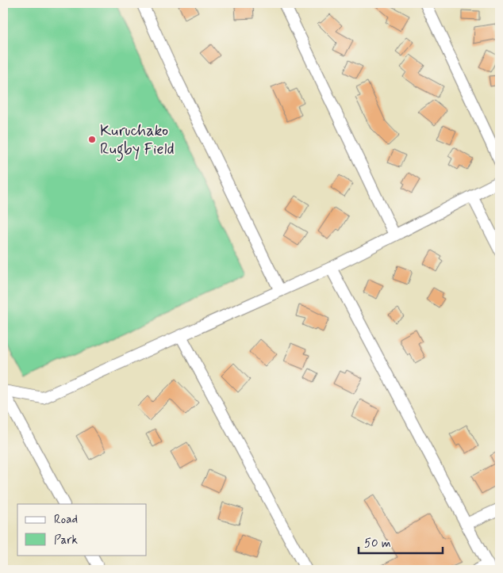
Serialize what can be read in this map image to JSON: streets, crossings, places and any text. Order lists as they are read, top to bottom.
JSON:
{
  "places": ["Kuruchako Rugby Field"],
  "legend": ["Road", "Park"],
  "scale_bar": "50 m"
}
